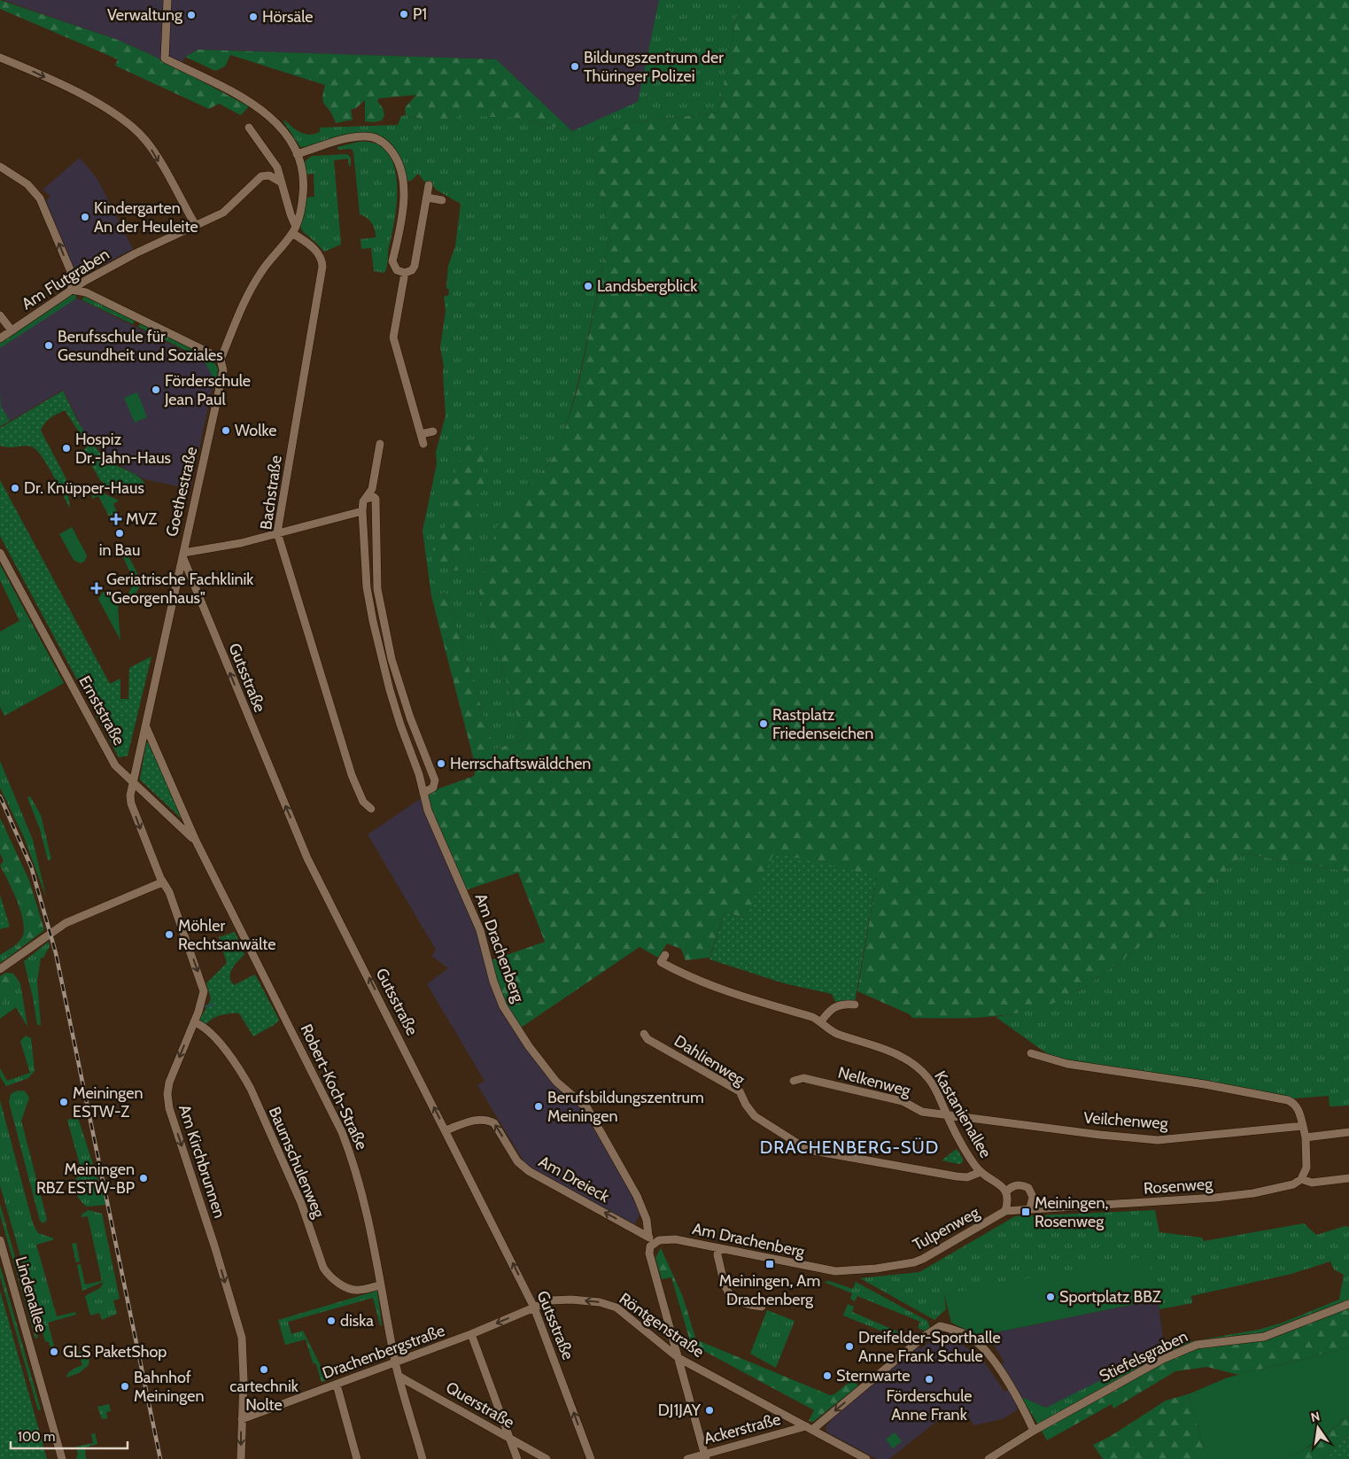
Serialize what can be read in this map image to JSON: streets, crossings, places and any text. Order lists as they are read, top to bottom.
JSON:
{
  "streets": {
    "street": [
      "Am Flutgraben",
      "Goethestraße",
      "Bachstraße",
      "Gutsstraße",
      "Ernststraße",
      "Am Drachenberg",
      "Dahlienweg",
      "Nelkenweg",
      "Robert-Koch-Straße",
      "Kastanienallee",
      "Veilchenweg",
      "Am Kirchbrunnen",
      "Baumschulenweg",
      "Am Dreieck",
      "Rosenweg",
      "Tulpenweg",
      "Lindenallee",
      "Röntgenstraße",
      "Drachenbergstraße",
      "Stiefelsgraben",
      "Querstraße",
      "Ackerstraße"
    ]
  },
  "crossings": [
    ["Goethestraße", "Bachstraße"],
    ["Goethestraße", "Gutsstraße"],
    ["Goethestraße", "Ernststraße"],
    ["Goethestraße", "Robert-Koch-Straße"],
    ["Gutsstraße", "Am Dreieck"],
    ["Gutsstraße", "Röntgenstraße"],
    ["Gutsstraße", "Drachenbergstraße"],
    ["Ernststraße", "Robert-Koch-Straße"],
    ["Am Drachenberg", "Am Dreieck"],
    ["Am Drachenberg", "Tulpenweg"],
    ["Dahlienweg", "Kastanienallee"],
    ["Nelkenweg", "Kastanienallee"],
    ["Nelkenweg", "Veilchenweg"],
    ["Robert-Koch-Straße", "Baumschulenweg"],
    ["Robert-Koch-Straße", "Drachenbergstraße"],
    ["Robert-Koch-Straße", "Querstraße"],
    ["Kastanienallee", "Veilchenweg"],
    ["Am Kirchbrunnen", "Baumschulenweg"],
    ["Am Kirchbrunnen", "Drachenbergstraße"],
    ["Am Dreieck", "Röntgenstraße"],
    ["Am Dreieck", "Ackerstraße"],
    ["Rosenweg", "Tulpenweg"],
    ["Röntgenstraße", "Drachenbergstraße"],
    ["Röntgenstraße", "Ackerstraße"]
  ],
  "one_way": [
    "Gutsstraße",
    "Am Kirchbrunnen",
    "Am Dreieck",
    "Röntgenstraße"
  ],
  "districts": ["DRACHENBERG-SÜD"],
  "places": {
    "other": [
      "P1",
      "Verwaltung",
      "Hörsäle",
      "Bildungszentrum der Thüringer Polizei",
      "Kindergarten An der Heuleite",
      "Landsbergblick",
      "Berufsschule für Gesundheit und Soziales",
      "Förderschule Jean Paul",
      "Wolke",
      "Hospiz Dr.-Jahn-Haus",
      "Dr. Knüpper-Haus",
      "in Bau",
      "Rastplatz Friedenseichen",
      "Herrschaftswäldchen",
      "Möhler Rechtsanwälte",
      "Meiningen ESTW-Z",
      "Berufsbildungszentrum Meiningen",
      "Meiningen RBZ ESTW-BP",
      "Sportplatz BBZ",
      "diska",
      "Dreifelder-Sporthalle Anne Frank Schule",
      "GLS PaketShop",
      "cartechnik Nolte",
      "Sternwarte",
      "Förderschule Anne Frank",
      "Bahnhof Meiningen",
      "DJ1JAY"
    ],
    "health": ["MVZ", "Geriatrische Fachklinik \"Georgenhaus\""],
    "transit": ["Meiningen, Rosenweg", "Meiningen, Am Drachenberg"]
  },
  "scale_bar": "100 m",
  "north": "top"
}
